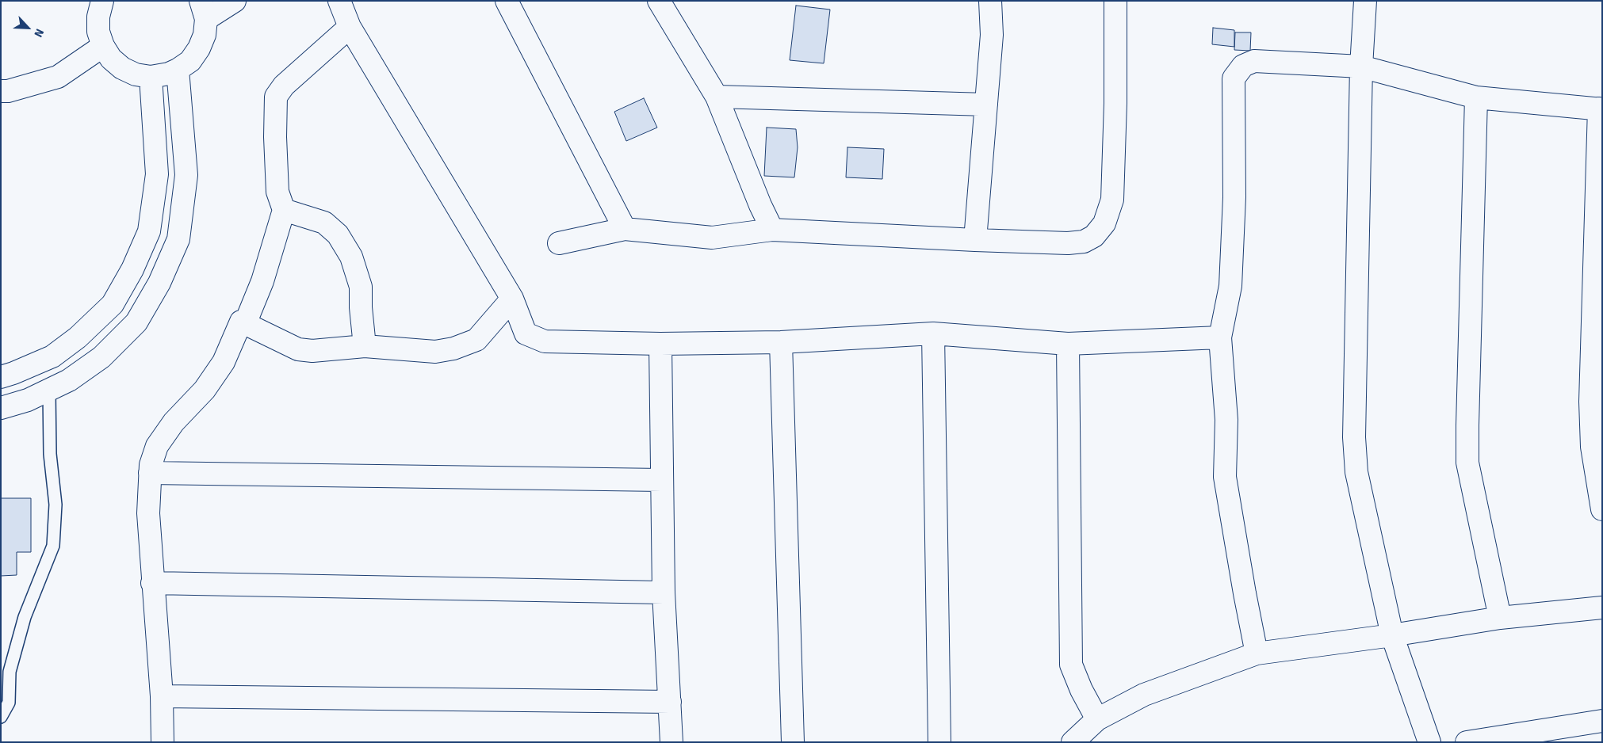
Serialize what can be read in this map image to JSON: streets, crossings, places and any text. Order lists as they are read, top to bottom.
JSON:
{
  "north": "bottom right"
}
